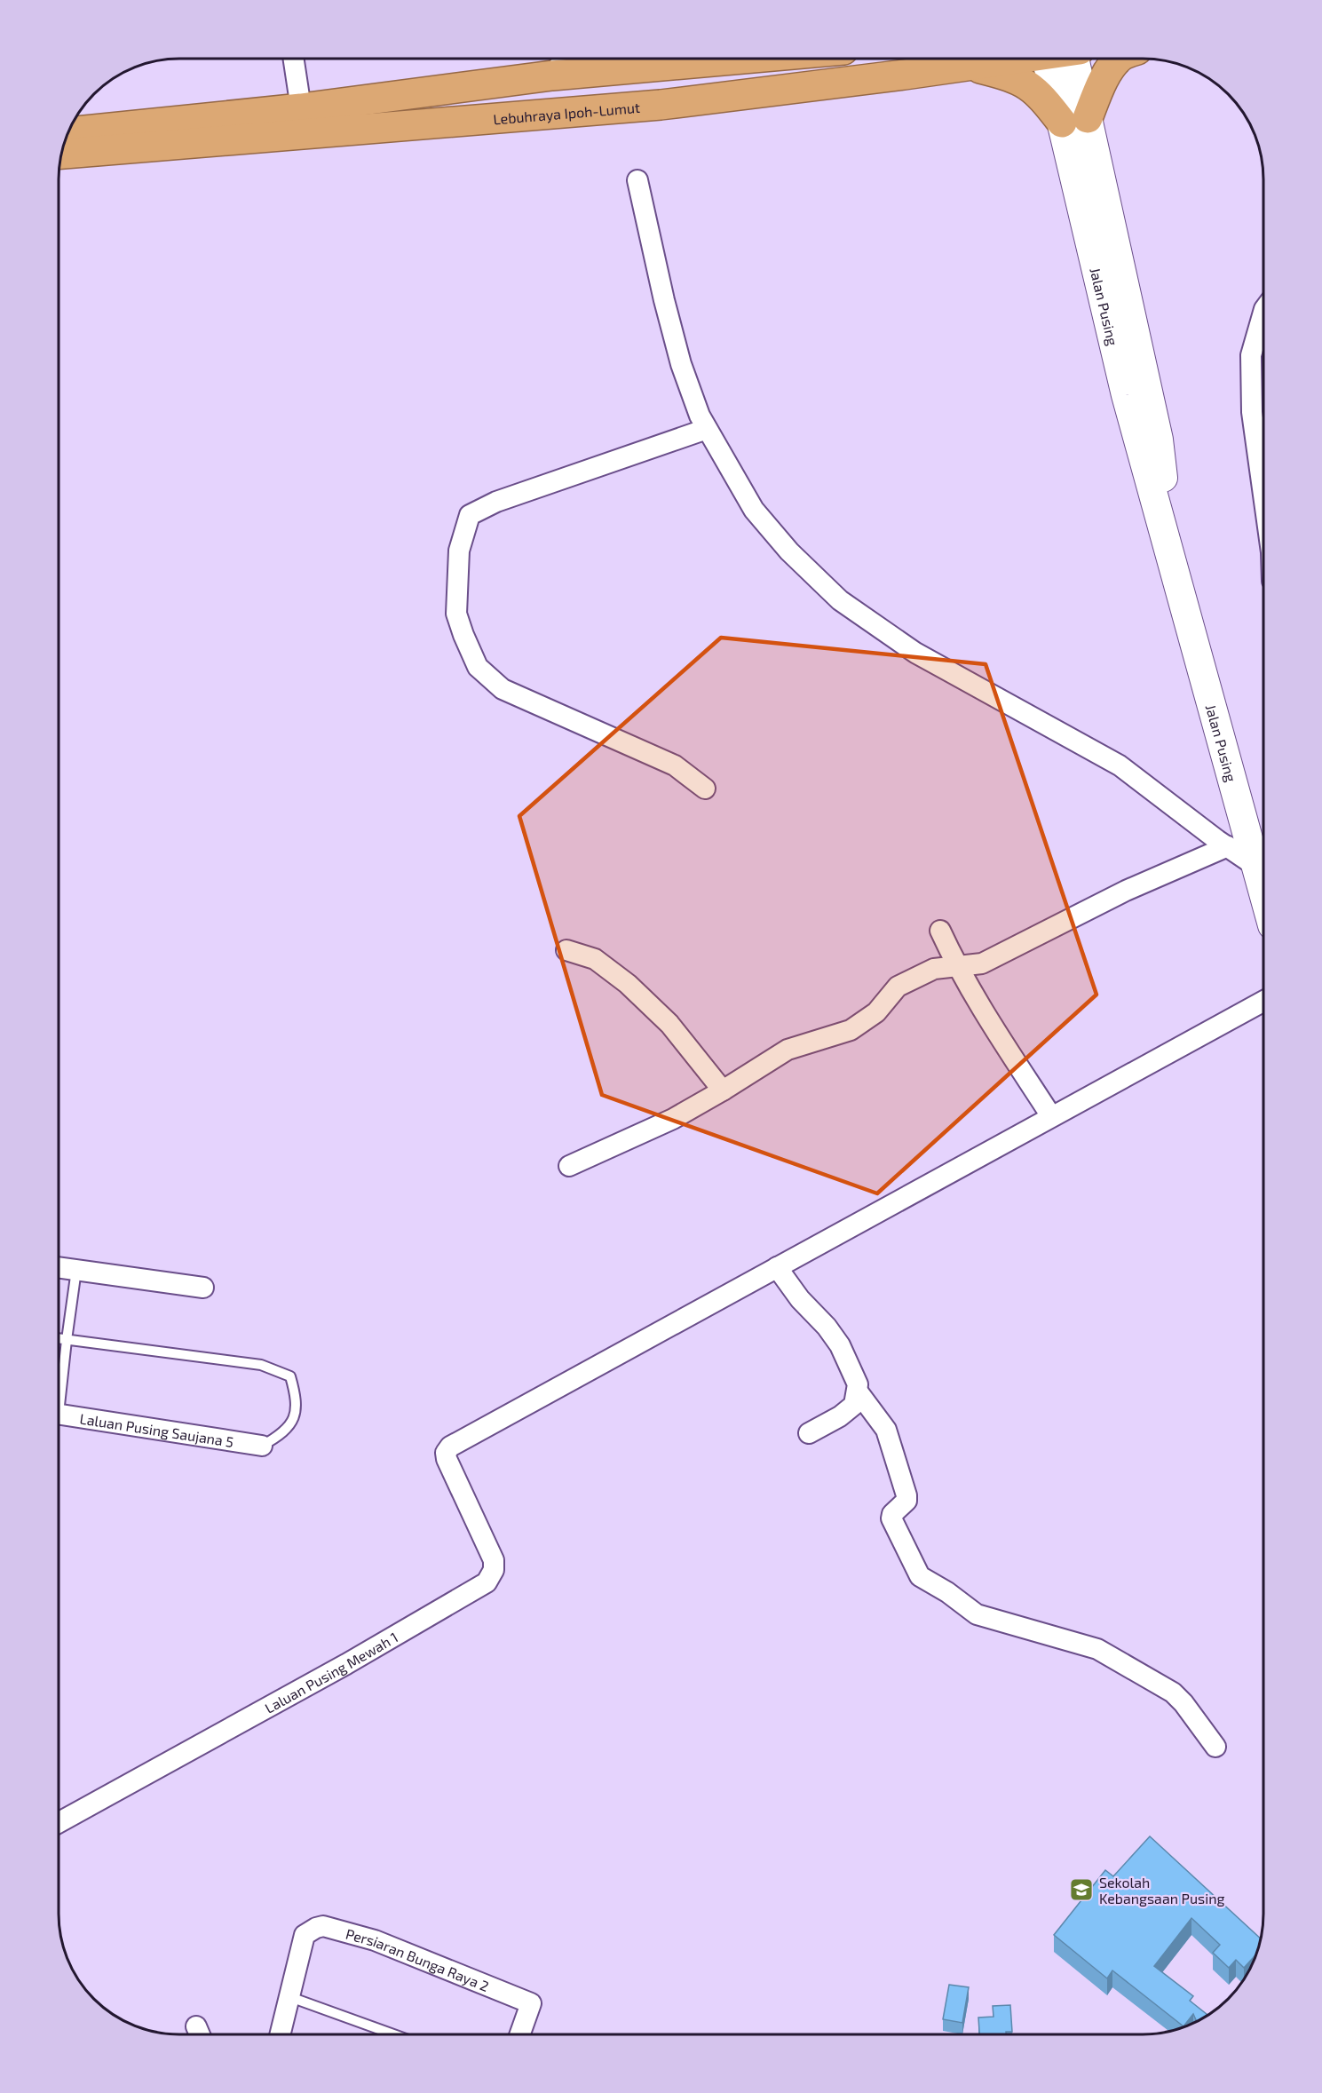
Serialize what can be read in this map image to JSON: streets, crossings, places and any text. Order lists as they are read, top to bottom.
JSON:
{
  "streets": {
    "highway": ["Lebuhraya Ipoh-Lumut"],
    "main road": ["Jalan Pusing"],
    "street": ["Laluan Pusing Saujana 5", "Laluan Pusing Mewah 1", "Persiaran Bunga Raya 2"]
  },
  "places": {
    "school or university": ["Sekolah Kebangsaan Pusing"]
  }
}
